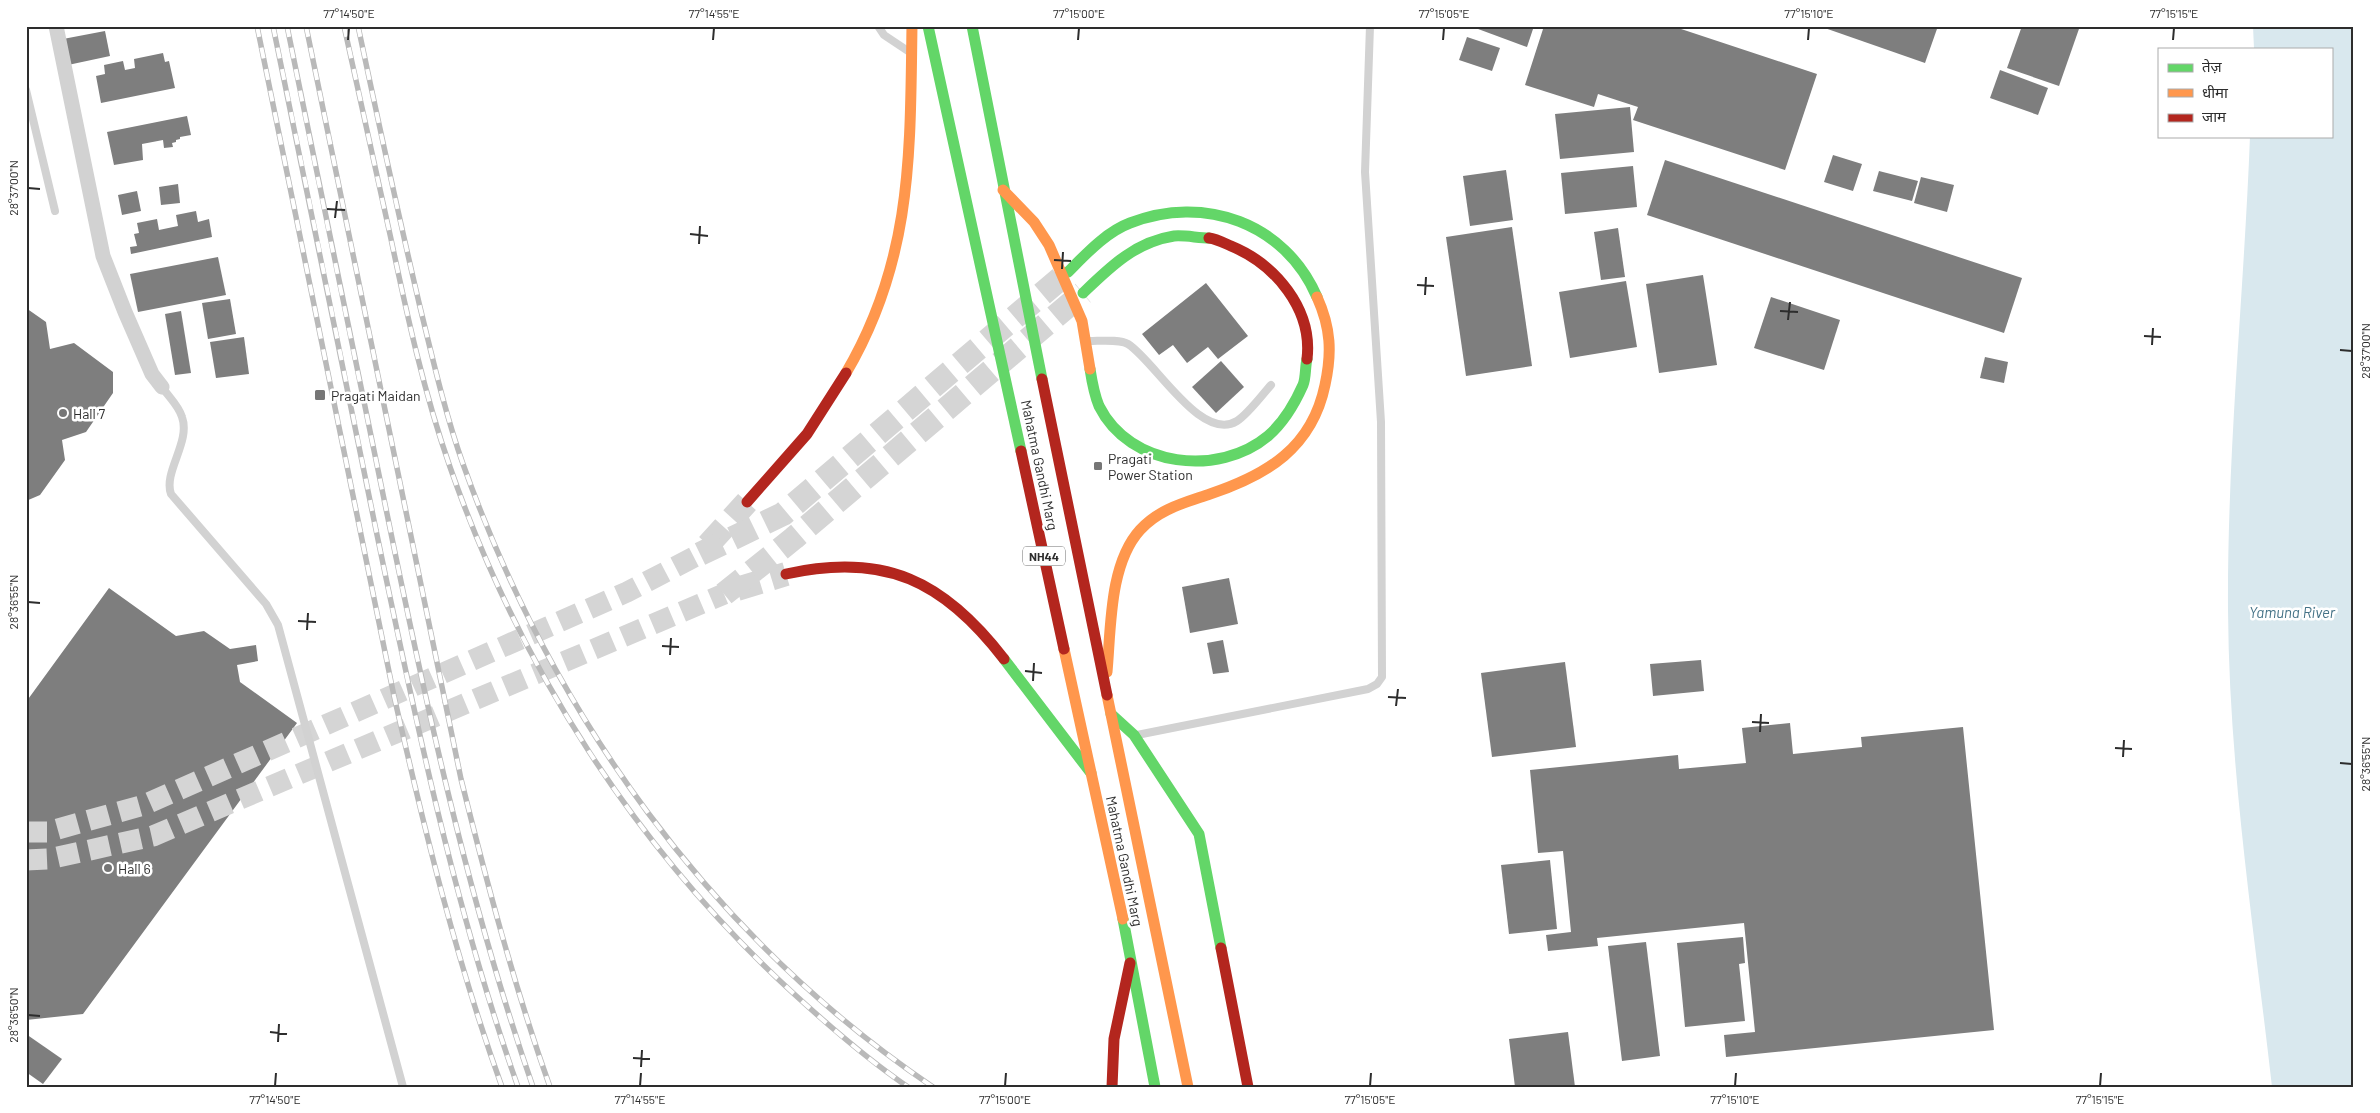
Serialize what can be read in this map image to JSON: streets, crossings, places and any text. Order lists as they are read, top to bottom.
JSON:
{
  "streets": {
    "main road": ["Mahatma Gandhi Marg", "NH44"]
  },
  "water": ["Yamuna River"],
  "places": {
    "transit": ["Pragati Maidan", "Pragati Power Station"],
    "other": ["Hall 7", "Hall 6"]
  },
  "legend": ["तेज़", "धीमा", "जाम"],
  "coordinates": [
    "77°14'50\"E",
    "77°14'55\"E",
    "77°15'00\"E",
    "77°15'05\"E",
    "77°15'10\"E",
    "77°15'15\"E",
    "28°37'00\"N",
    "28°36'55\"N",
    "28°36'50\"N"
  ]
}
